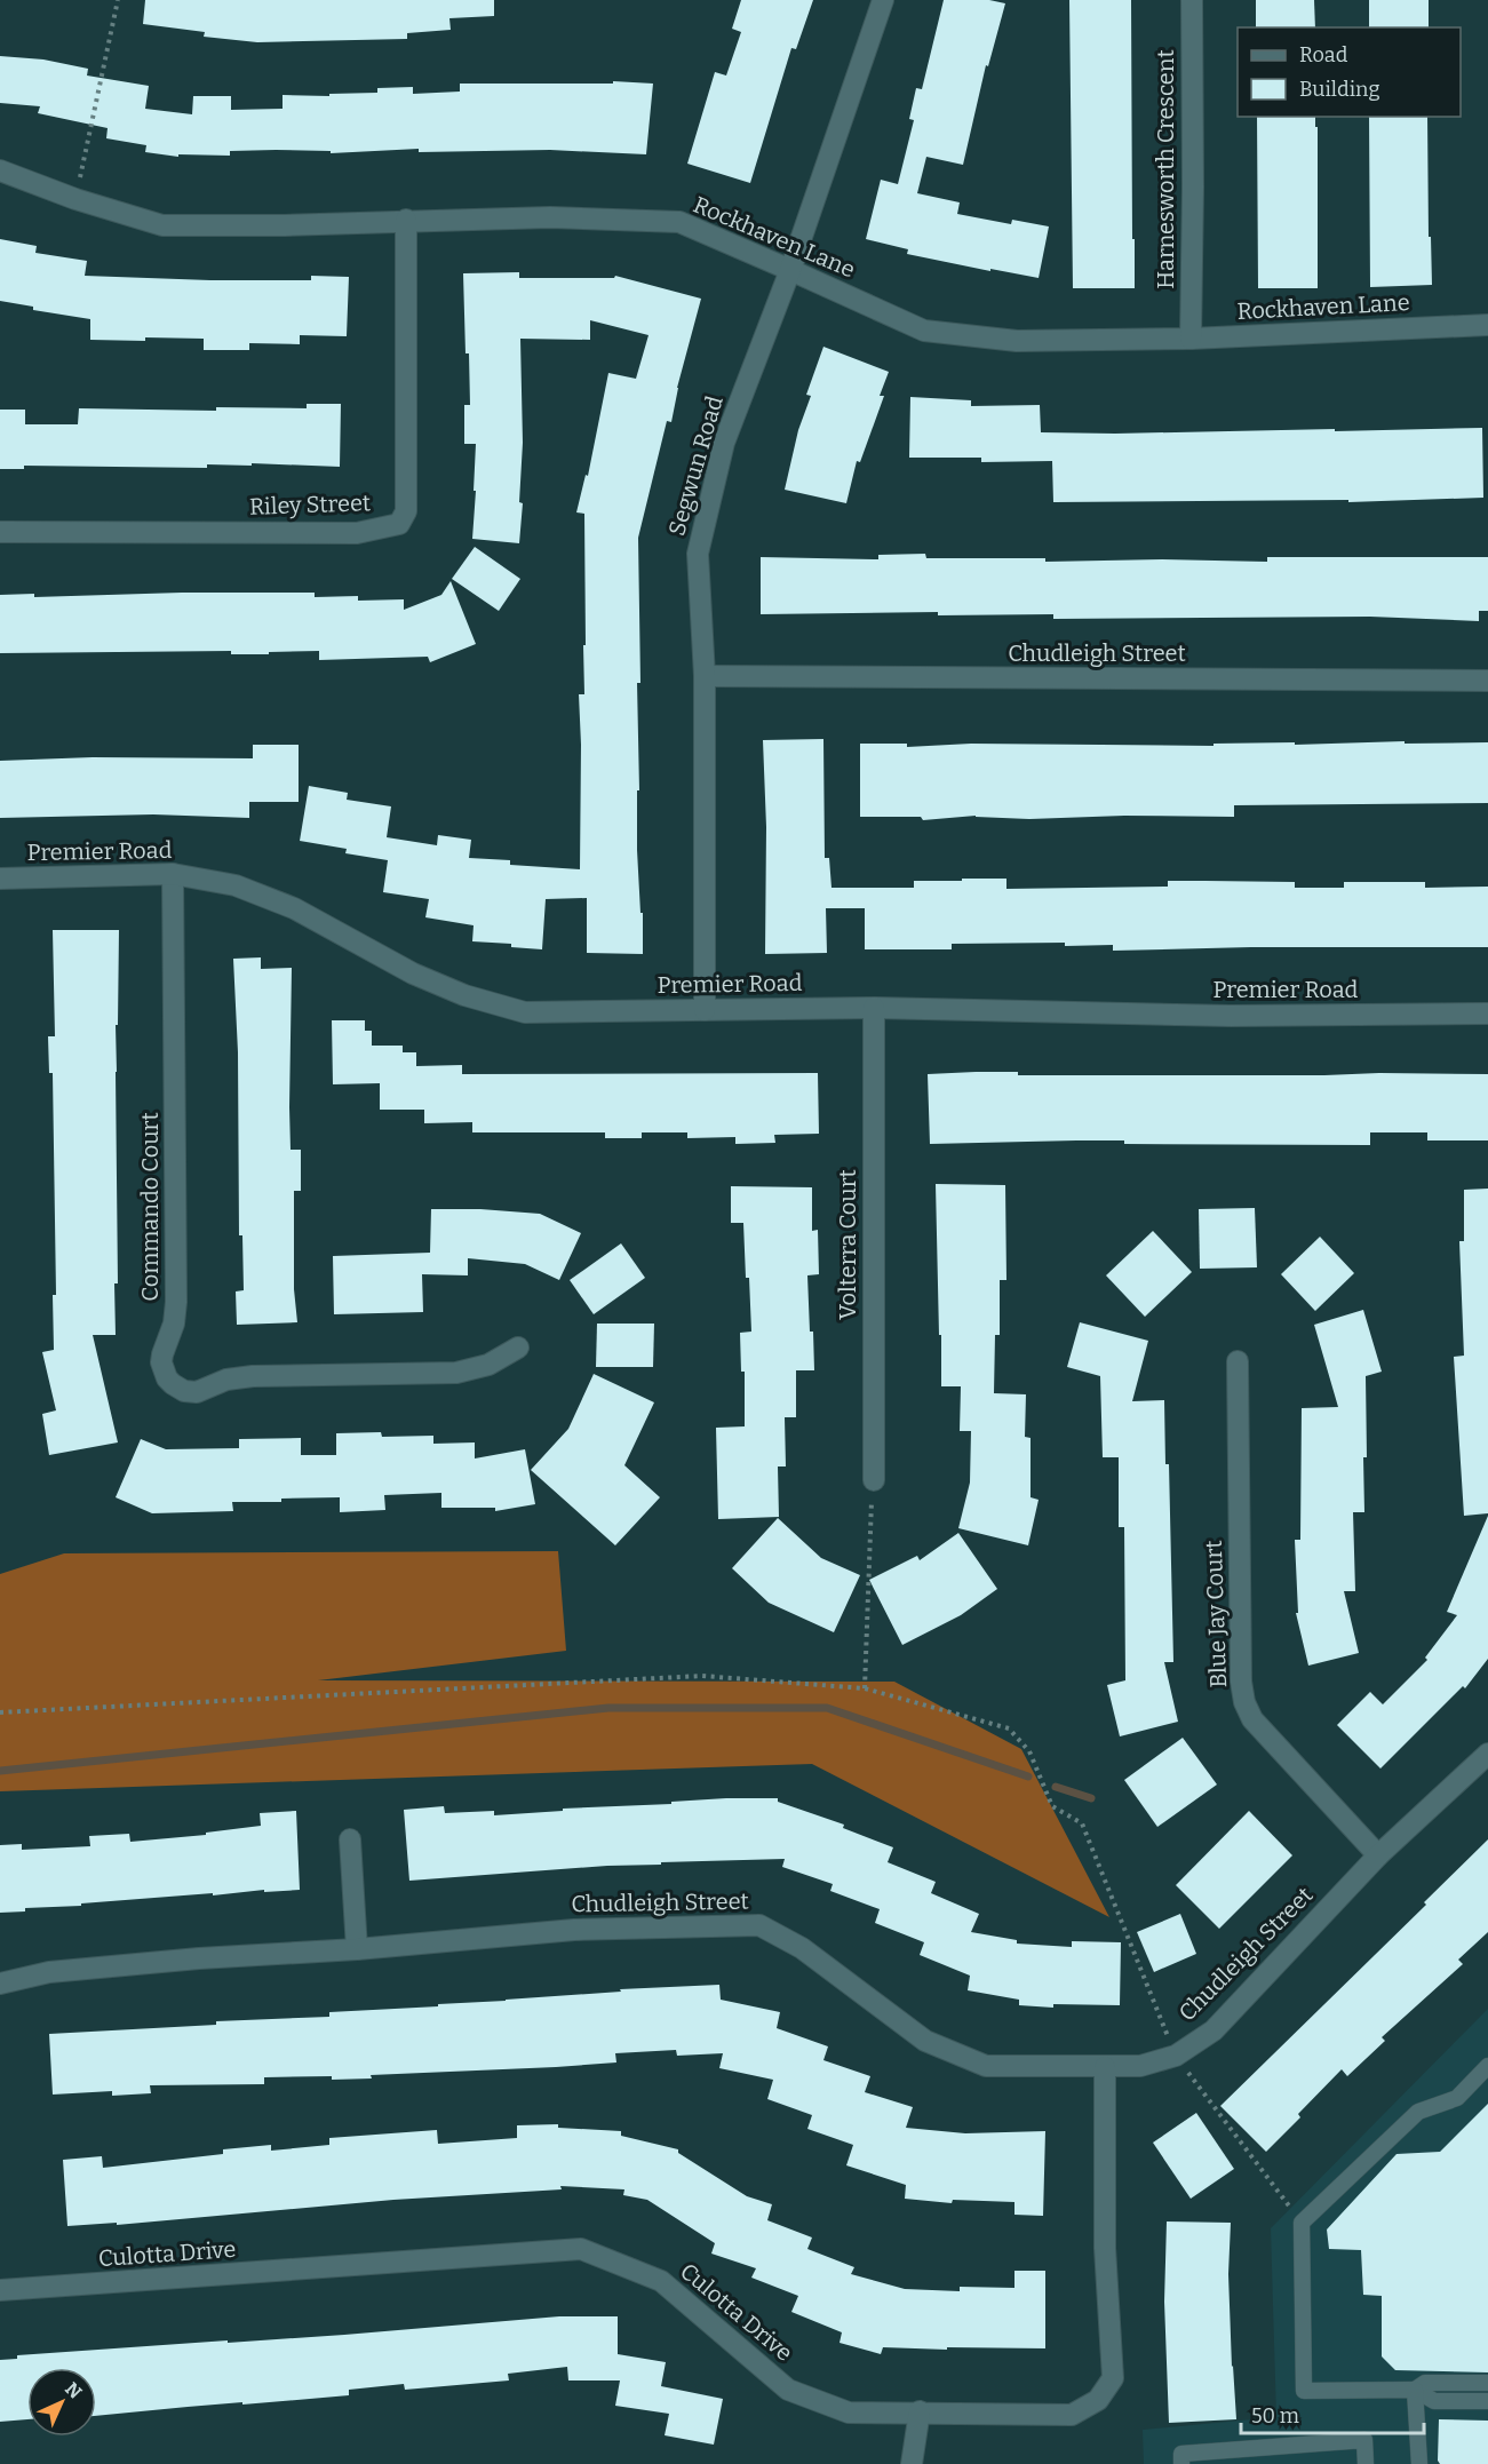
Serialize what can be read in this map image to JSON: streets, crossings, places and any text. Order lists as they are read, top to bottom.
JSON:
{
  "streets": {
    "street": [
      "Harnesworth Crescent",
      "Rockhaven Lane",
      "Segwun Road",
      "Riley Street",
      "Chudleigh Street",
      "Premier Road",
      "Commando Court",
      "Volterra Court",
      "Blue Jay Court",
      "Culotta Drive"
    ]
  },
  "crossings": [
    ["Harnesworth Crescent", "Rockhaven Lane"],
    ["Rockhaven Lane", "Segwun Road"],
    ["Rockhaven Lane", "Riley Street"],
    ["Segwun Road", "Chudleigh Street"],
    ["Segwun Road", "Premier Road"],
    ["Chudleigh Street", "Blue Jay Court"],
    ["Chudleigh Street", "Culotta Drive"],
    ["Premier Road", "Commando Court"],
    ["Premier Road", "Volterra Court"]
  ],
  "legend": ["Road", "Building"],
  "scale_bar": "50 m",
  "north": "top right"
}
